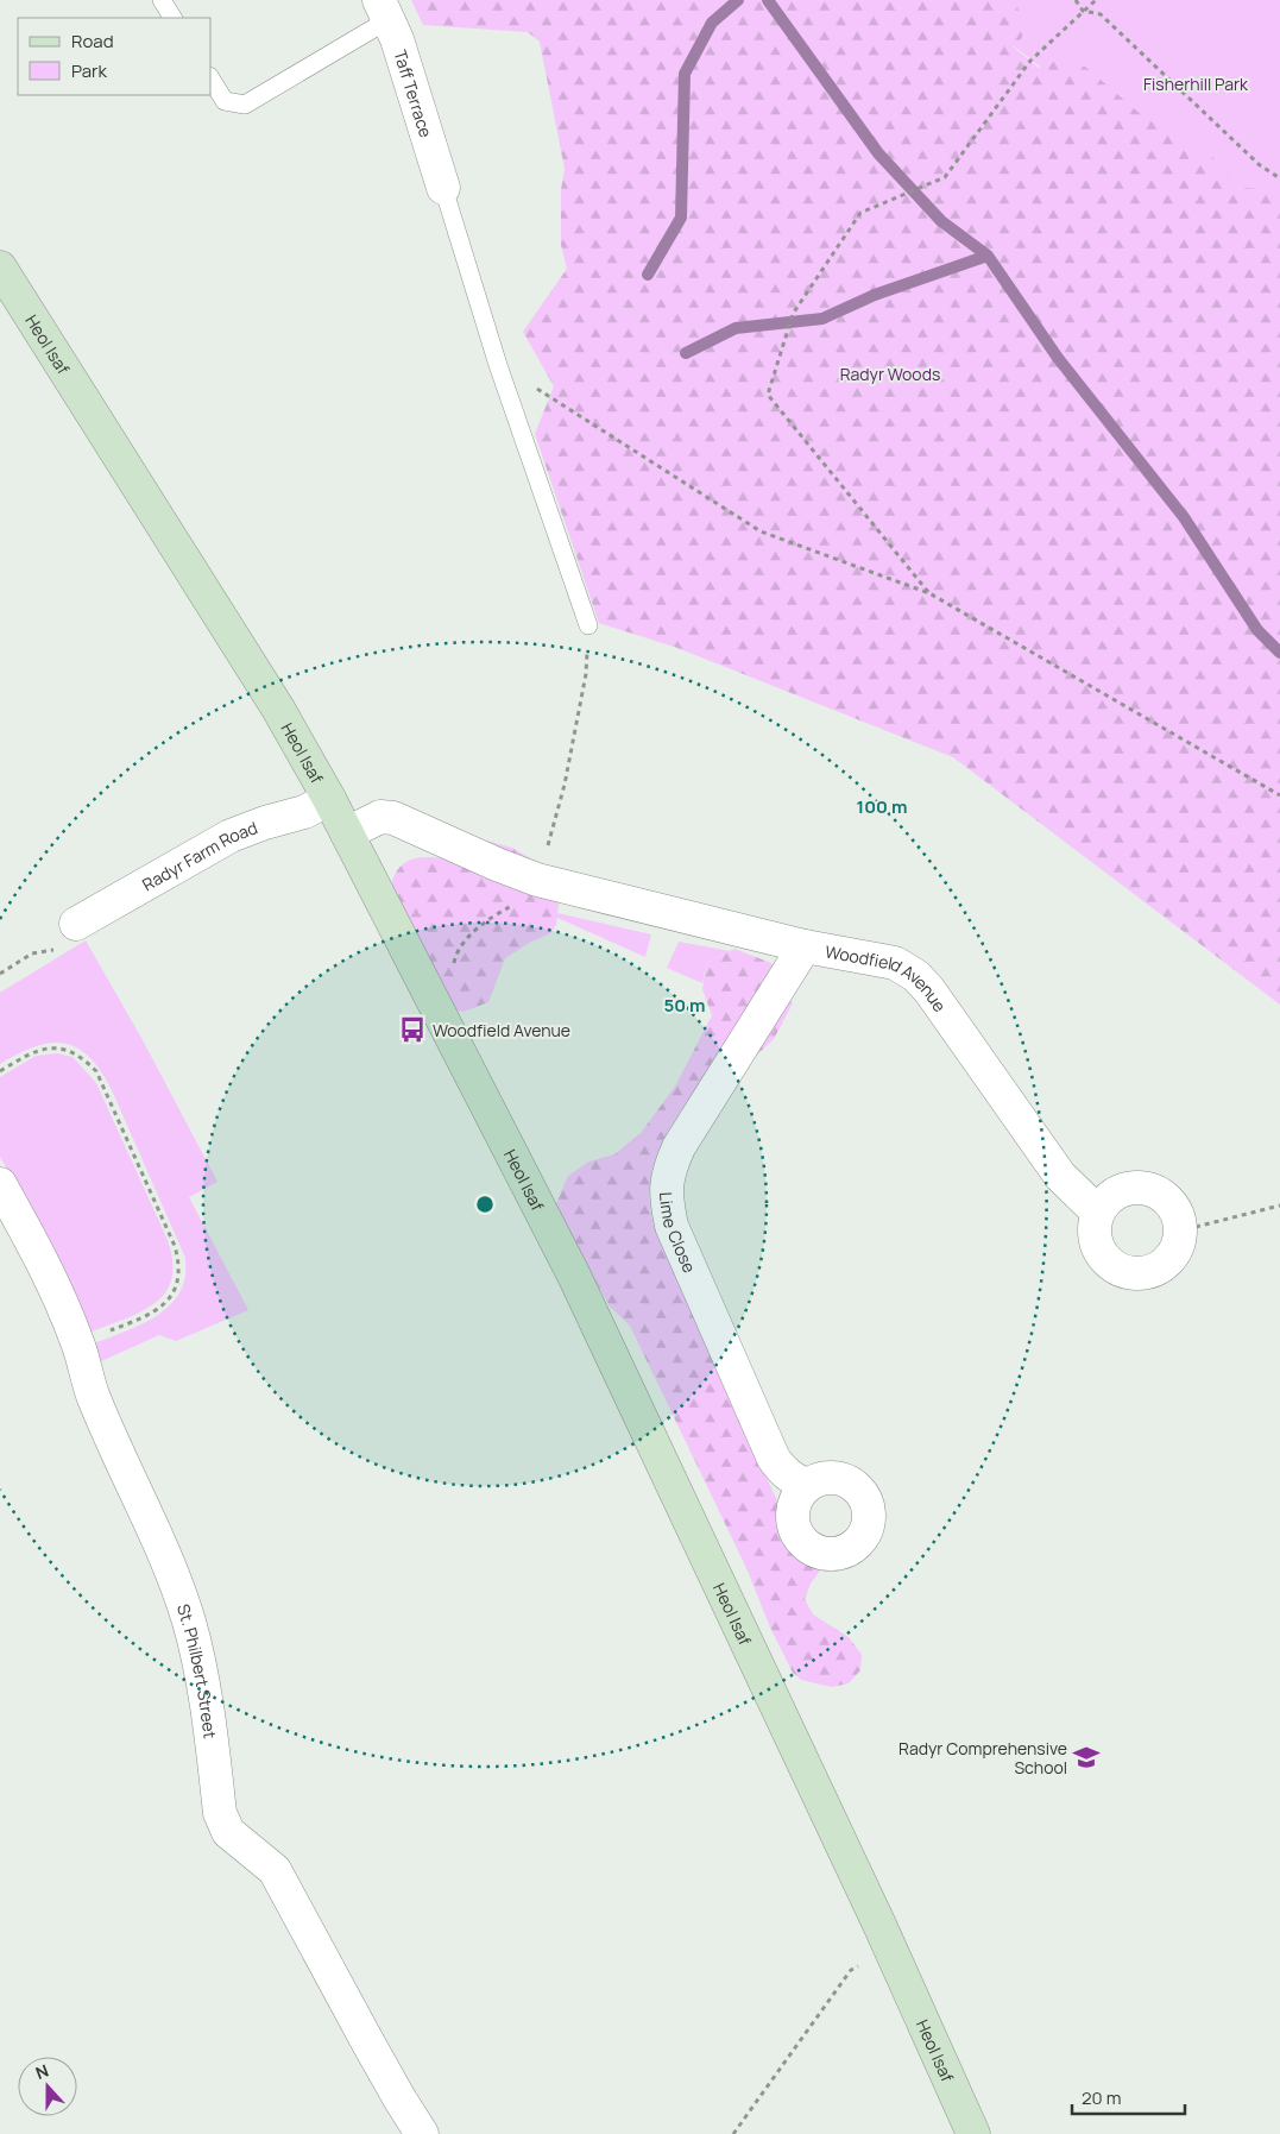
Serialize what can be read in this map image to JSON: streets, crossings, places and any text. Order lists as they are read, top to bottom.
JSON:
{
  "streets": {
    "main road": ["Heol Isaf"],
    "street": [
      "Taff Terrace",
      "Radyr Farm Road",
      "Woodfield Avenue",
      "Lime Close",
      "St. Philbert Street"
    ]
  },
  "crossings": [
    ["Heol Isaf", "Radyr Farm Road"],
    ["Heol Isaf", "Woodfield Avenue"],
    ["Woodfield Avenue", "Lime Close"]
  ],
  "parks": ["Fisherhill Park", "Radyr Woods"],
  "places": {
    "bus stop": ["Woodfield Avenue"],
    "school or university": ["Radyr Comprehensive School"]
  },
  "legend": ["Road", "Park"],
  "scale_bar": "20 m",
  "north": "top",
  "rings": ["100 m", "50 m"]
}
